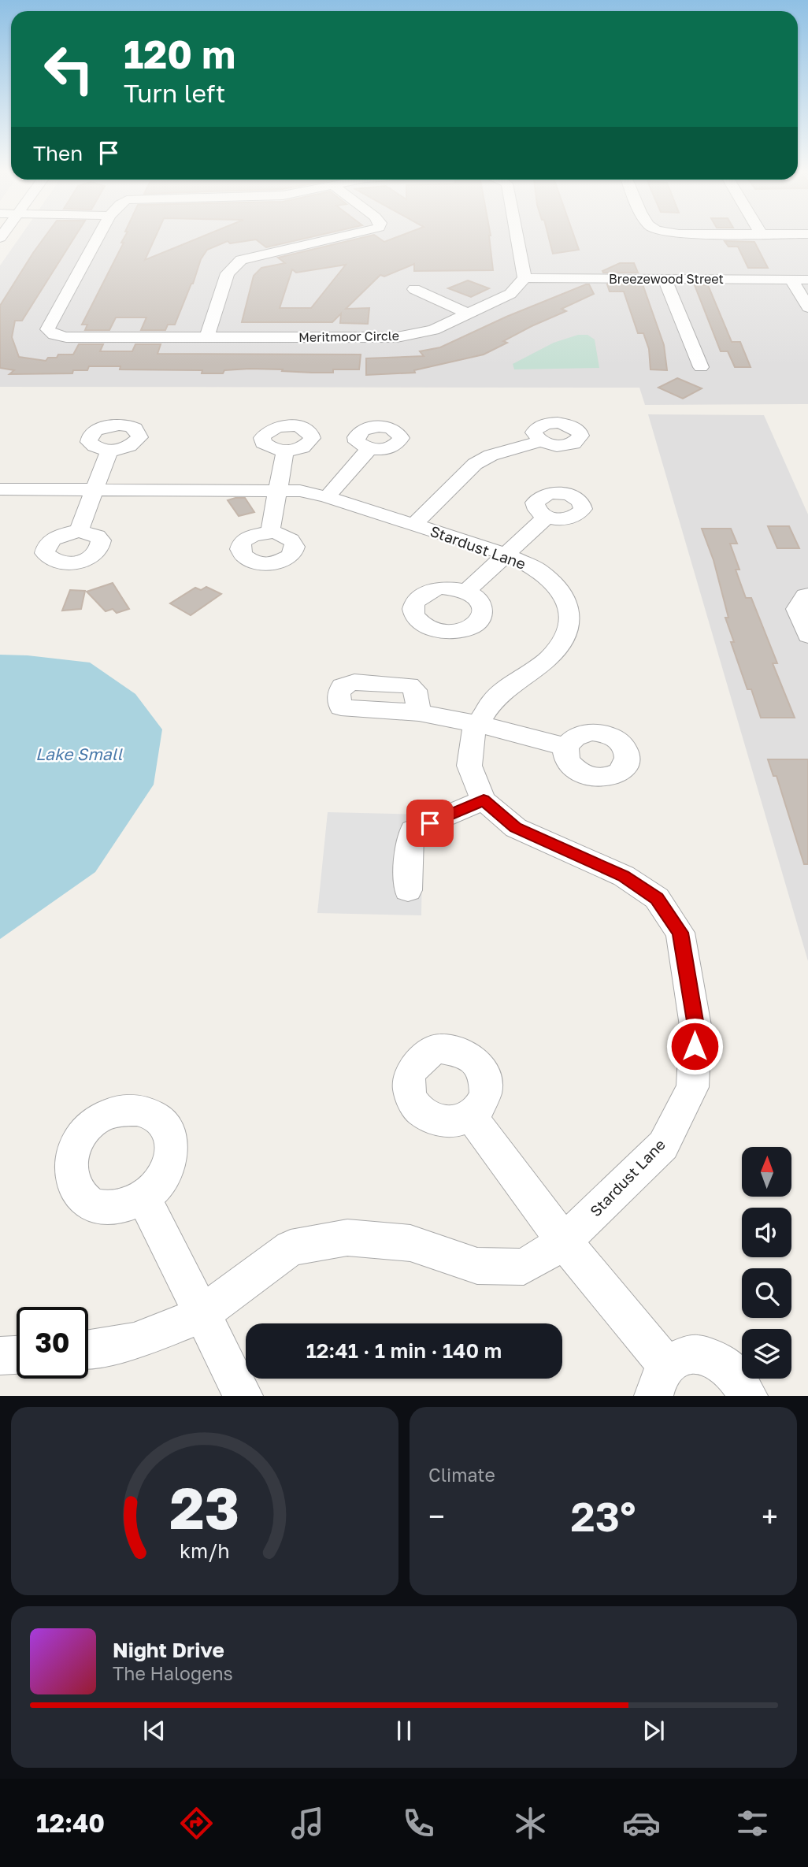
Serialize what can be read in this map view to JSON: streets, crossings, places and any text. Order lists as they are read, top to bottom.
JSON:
{
  "streets": {
    "street": ["Breezewood Street", "Meritmoor Circle", "Stardust Lane"]
  },
  "crossings": [
    ["Breezewood Street", "Meritmoor Circle"]
  ],
  "water": ["Lake Small"],
  "north": "top",
  "page": {
    "turn": ["120 m", "Turn left"],
    "then": "Then",
    "limit": "30",
    "trip": "12:41 · 1 min · 140 m",
    "tile": "Climate",
    "heat": ["−", "23°", "+"],
    "song": ["Night Drive", "The Halogens"],
    "tabs": "12:40",
    "gauge": ["23", "km/h"]
  }
}
